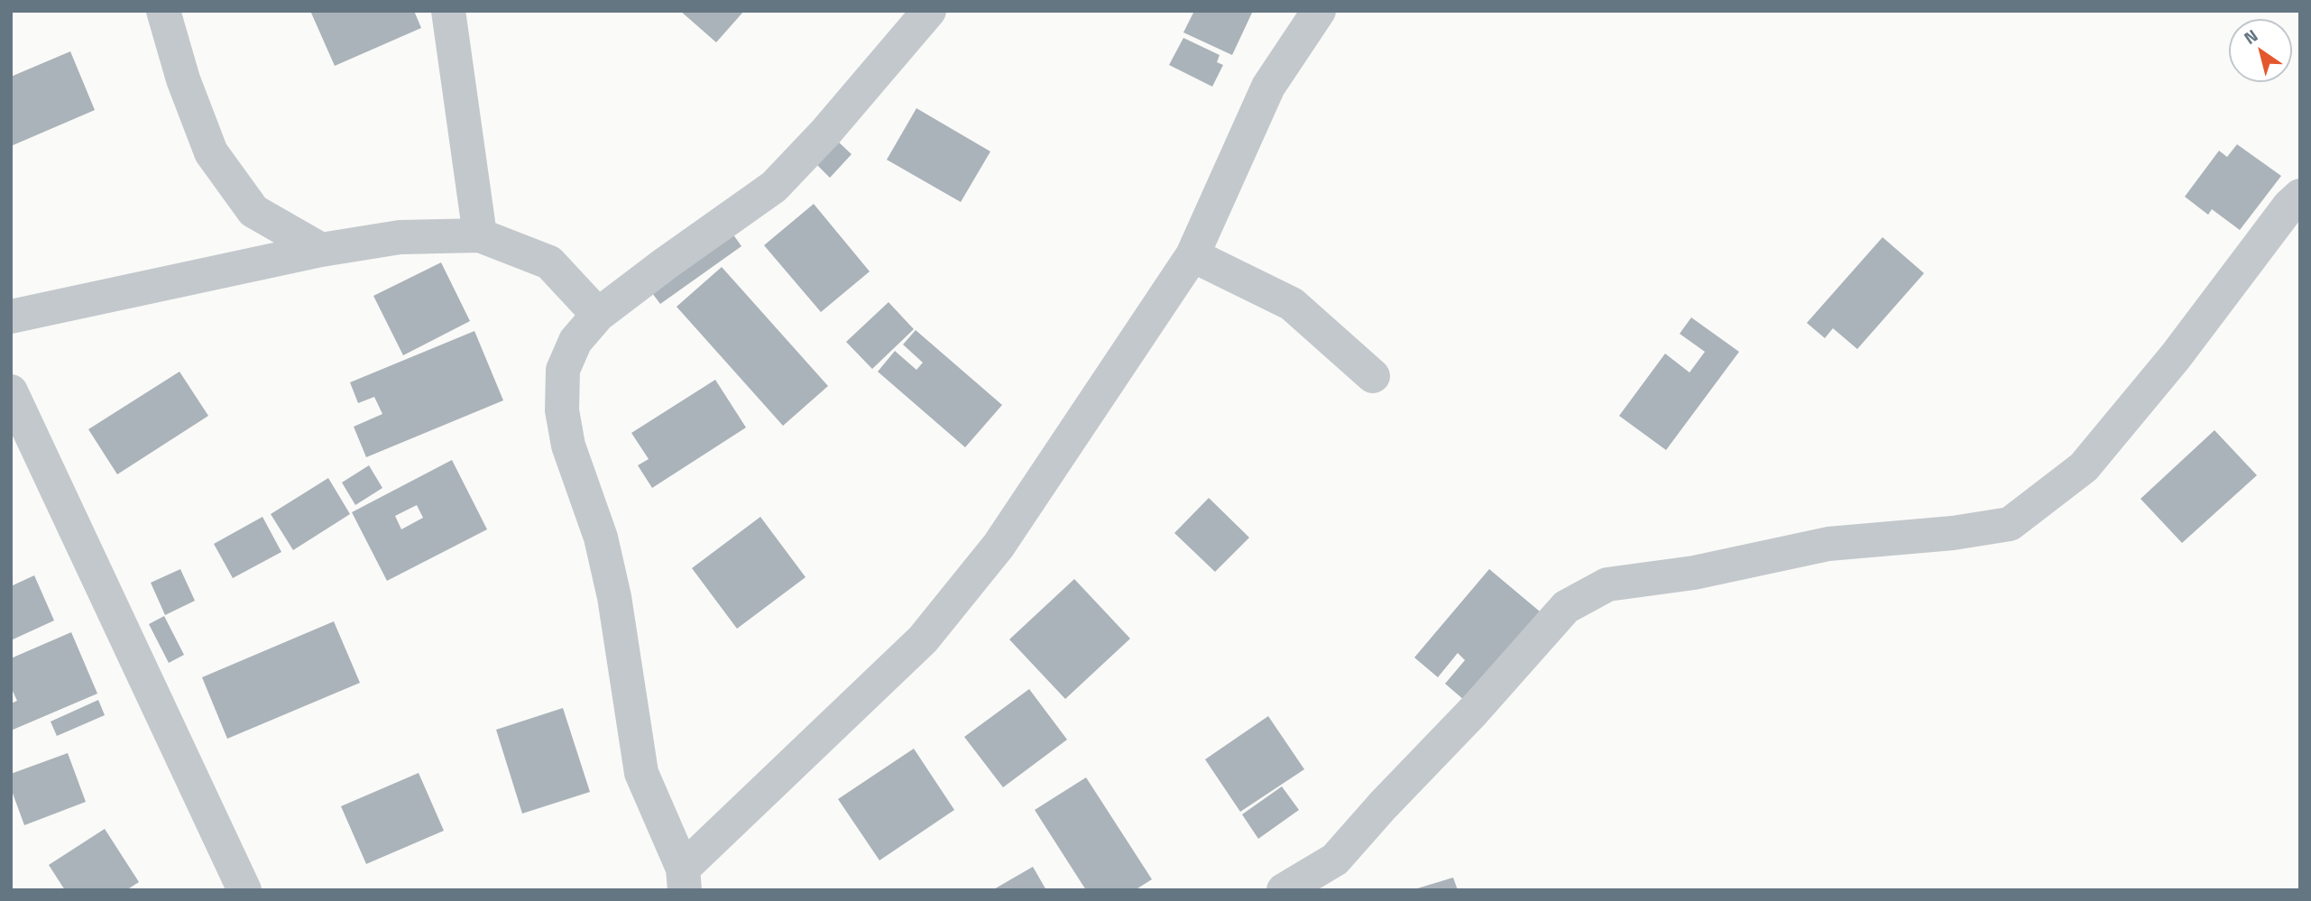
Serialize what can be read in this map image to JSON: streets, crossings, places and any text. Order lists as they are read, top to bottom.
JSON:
{
  "north": "top left"
}
